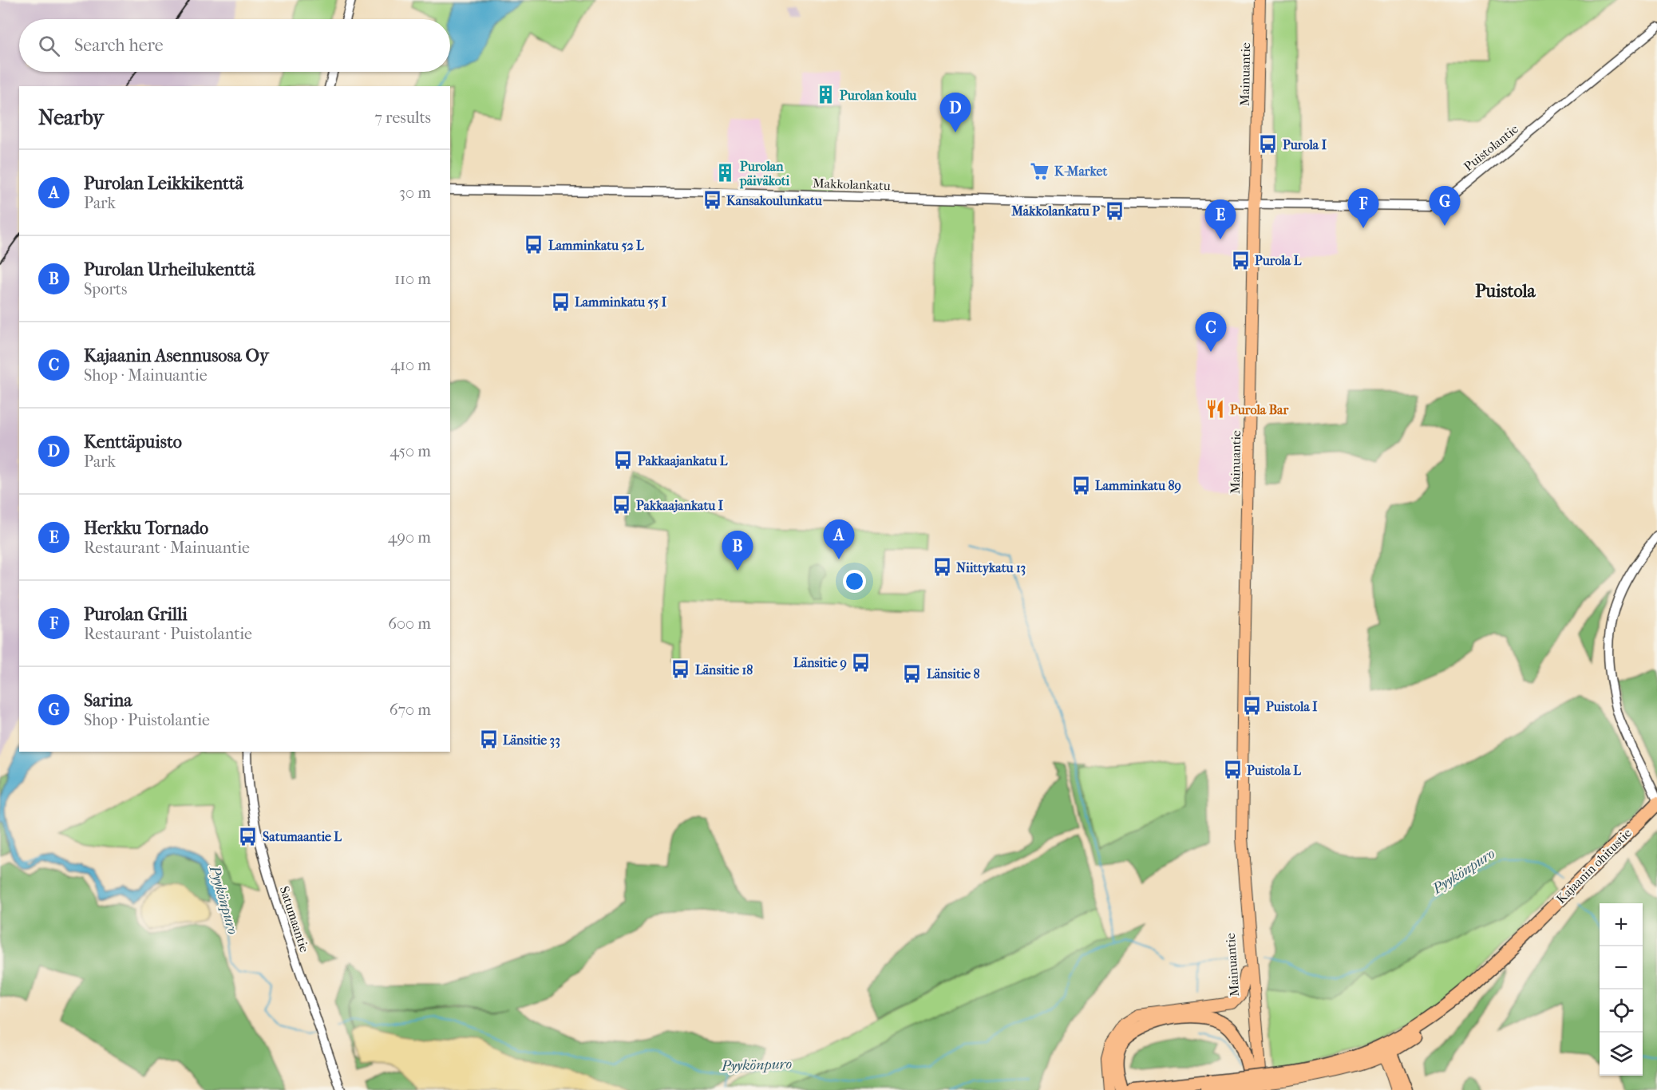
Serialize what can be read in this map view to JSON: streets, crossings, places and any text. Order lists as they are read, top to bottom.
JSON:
{
  "streets": {
    "highway": ["Kajaanin ohitustie"],
    "main road": ["Mainuantie"],
    "street": ["Puistolantie", "Makkolankatu", "Satumaantie"]
  },
  "crossings": [
    ["Mainuantie", "Puistolantie"],
    ["Mainuantie", "Makkolankatu"],
    ["Puistolantie", "Makkolankatu"]
  ],
  "districts": ["Puistola"],
  "water": ["Pyykönpuro"],
  "places": {
    "building": ["Purolan koulu", "Purolan päiväkoti"],
    "bus stop": [
      "Purola I",
      "Kansakoulunkatu",
      "Makkolankatu P",
      "Lamminkatu 52 L",
      "Purola L",
      "Lamminkatu 55 I",
      "Pakkaajankatu L",
      "Lamminkatu 89",
      "Pakkaajankatu I",
      "Niittykatu 13",
      "Länsitie 9",
      "Länsitie 18",
      "Länsitie 8",
      "Puistola I",
      "Länsitie 33",
      "Puistola L",
      "Satumaantie L"
    ],
    "supermarket": ["K-Market"],
    "restaurant": ["Purola Bar"]
  },
  "page": {
    "search": "Search here",
    "heading": ["Nearby", "7 results"],
    "pins": [
      "D",
      "G",
      "F",
      "E",
      "C",
      "A",
      "B"
    ],
    "list": [
      {
        "mark": "A",
        "name": "Purolan Leikkikenttä",
        "note": "Park",
        "value": "30 m"
      },
      {
        "mark": "B",
        "name": "Purolan Urheilukenttä",
        "note": "Sports",
        "value": "110 m"
      },
      {
        "mark": "C",
        "name": "Kajaanin Asennusosa Oy",
        "note": "Shop · Mainuantie",
        "value": "410 m"
      },
      {
        "mark": "D",
        "name": "Kenttäpuisto",
        "note": "Park",
        "value": "450 m"
      },
      {
        "mark": "E",
        "name": "Herkku Tornado",
        "note": "Restaurant · Mainuantie",
        "value": "490 m"
      },
      {
        "mark": "F",
        "name": "Purolan Grilli",
        "note": "Restaurant · Puistolantie",
        "value": "600 m"
      },
      {
        "mark": "G",
        "name": "Sarina",
        "note": "Shop · Puistolantie",
        "value": "670 m"
      }
    ],
    "map_buttons": ["+", "−"]
  }
}
